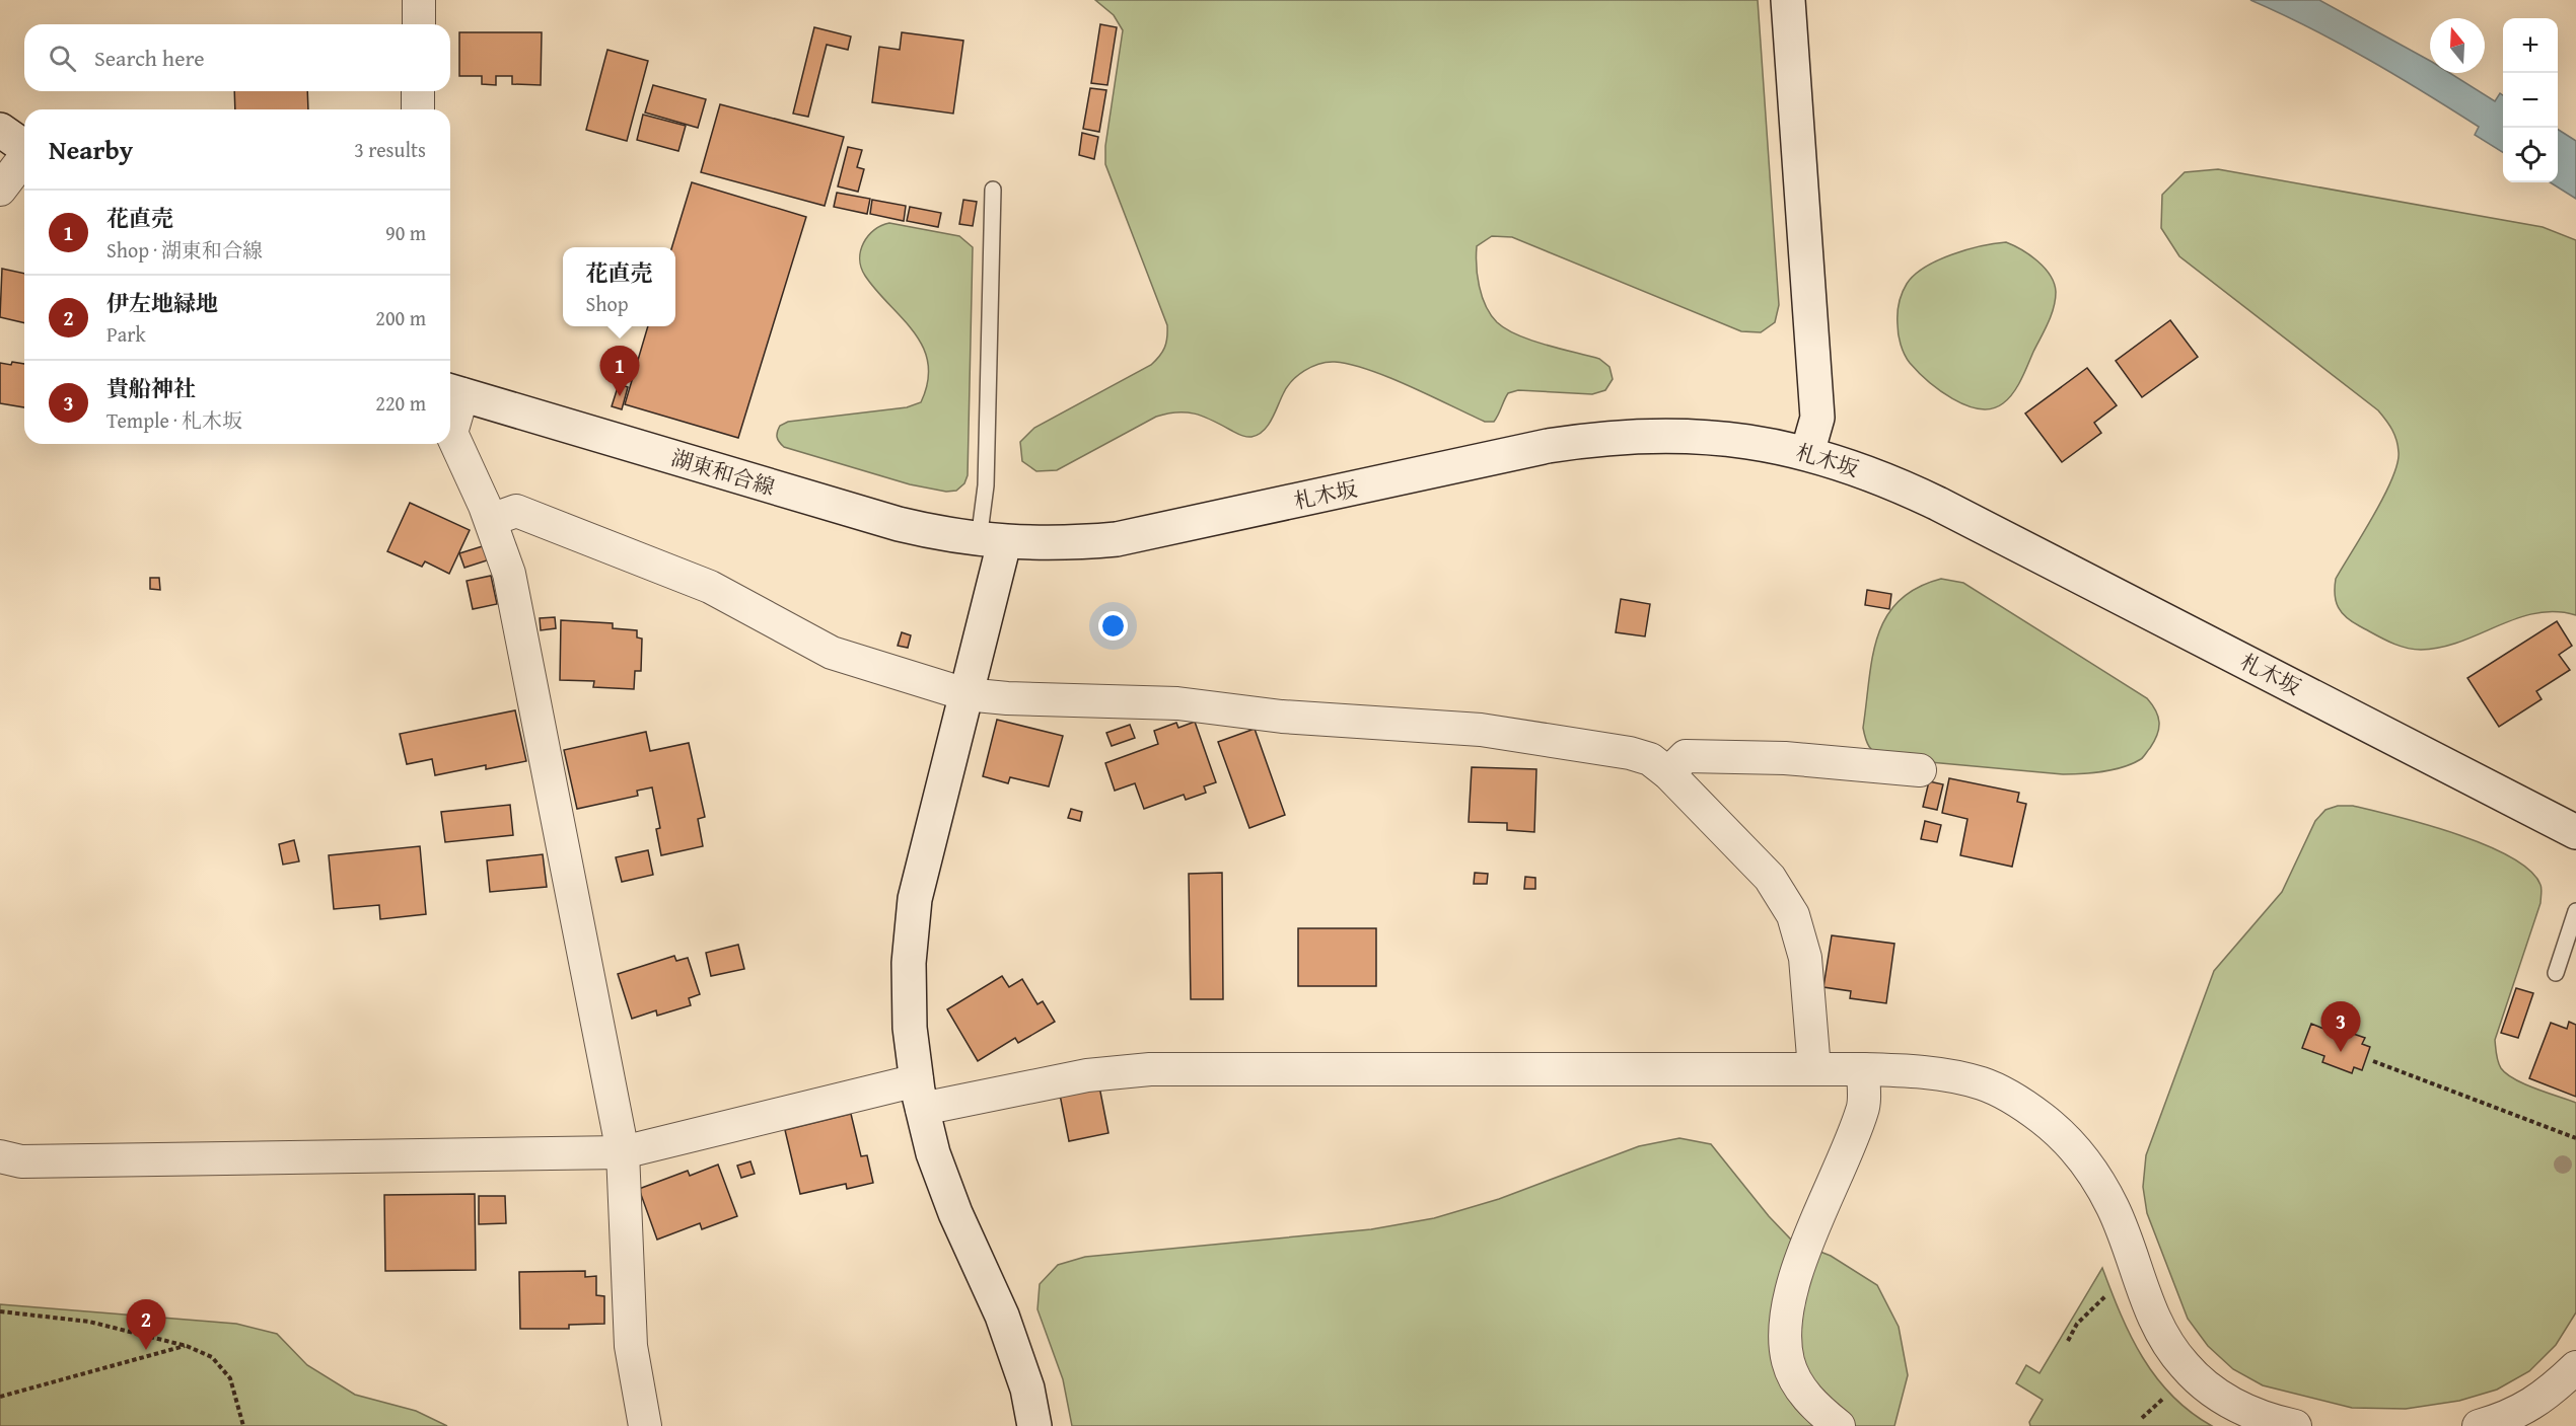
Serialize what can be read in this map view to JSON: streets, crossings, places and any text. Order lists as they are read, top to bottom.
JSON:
{
  "streets": {
    "main road": ["札木坂", "湖東和合線"]
  },
  "crossings": [
    ["札木坂", "湖東和合線"]
  ],
  "north": "top",
  "page": {
    "map_buttons": ["+", "−"],
    "search": "Search here",
    "heading": ["Nearby", "3 results"],
    "list": [
      {
        "mark": "1",
        "name": "花直売",
        "note": "Shop · 湖東和合線",
        "value": "90 m"
      },
      {
        "mark": "2",
        "name": "伊左地緑地",
        "note": "Park",
        "value": "200 m"
      },
      {
        "mark": "3",
        "name": "貴船神社",
        "note": "Temple · 札木坂",
        "value": "220 m"
      }
    ],
    "popup": ["花直売", "Shop"],
    "pins": ["1", "3", "2"]
  }
}
